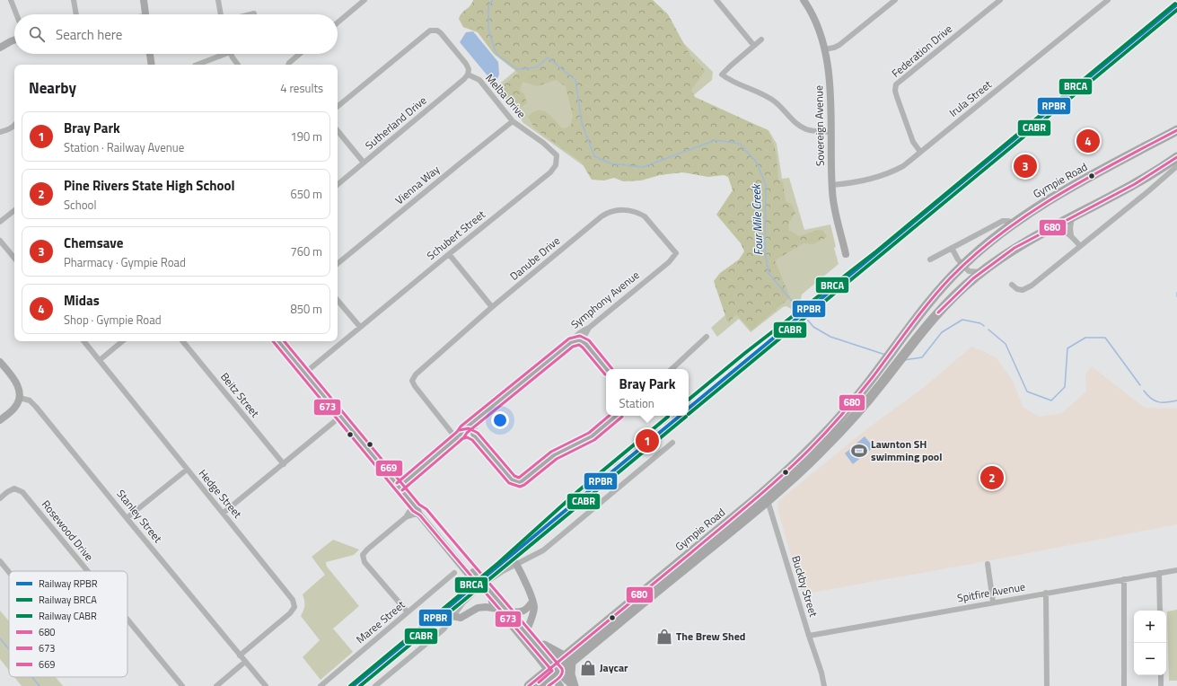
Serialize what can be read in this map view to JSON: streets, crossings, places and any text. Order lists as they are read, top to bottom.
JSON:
{
  "streets": {
    "highway": ["Gympie Road"],
    "street": [
      "Federation Drive",
      "Melba Drive",
      "Irula Street",
      "Sutherland Drive",
      "Sovereign Avenue",
      "Vienna Way",
      "Schubert Street",
      "Danube Drive",
      "Symphony Avenue",
      "Beitz Street",
      "Hedge Street",
      "Stanley Street",
      "Rosewood Drive",
      "Buckby Street",
      "Spitfire Avenue",
      "Maree Street"
    ]
  },
  "crossings": [
    ["Federation Drive", "Irula Street"],
    ["Melba Drive", "Sutherland Drive"],
    ["Melba Drive", "Vienna Way"],
    ["Melba Drive", "Schubert Street"],
    ["Irula Street", "Sovereign Avenue"],
    ["Gympie Road", "Buckby Street"],
    ["Danube Drive", "Symphony Avenue"],
    ["Hedge Street", "Stanley Street"],
    ["Buckby Street", "Spitfire Avenue"]
  ],
  "water": ["Four Mile Creek"],
  "places": {
    "sports": ["Lawnton SH swimming pool"],
    "shop": ["The Brew Shed", "Jaycar"]
  },
  "lines": [
    "rail line BRCA",
    "rail line RPBR",
    "rail line CABR",
    "transit line 680",
    "transit line 669",
    "transit line 673"
  ],
  "legend": [
    "Railway RPBR",
    "Railway BRCA",
    "Railway CABR",
    "680",
    "673",
    "669"
  ],
  "page": {
    "search": "Search here",
    "heading": ["Nearby", "4 results"],
    "list": [
      {
        "mark": "1",
        "name": "Bray Park",
        "note": "Station · Railway Avenue",
        "value": "190 m"
      },
      {
        "mark": "2",
        "name": "Pine Rivers State High School",
        "note": "School",
        "value": "650 m"
      },
      {
        "mark": "3",
        "name": "Chemsave",
        "note": "Pharmacy · Gympie Road",
        "value": "760 m"
      },
      {
        "mark": "4",
        "name": "Midas",
        "note": "Shop · Gympie Road",
        "value": "850 m"
      }
    ],
    "pins": [
      "4",
      "3",
      "1",
      "2"
    ],
    "popup": ["Bray Park", "Station"],
    "map_buttons": ["+", "−"]
  }
}
